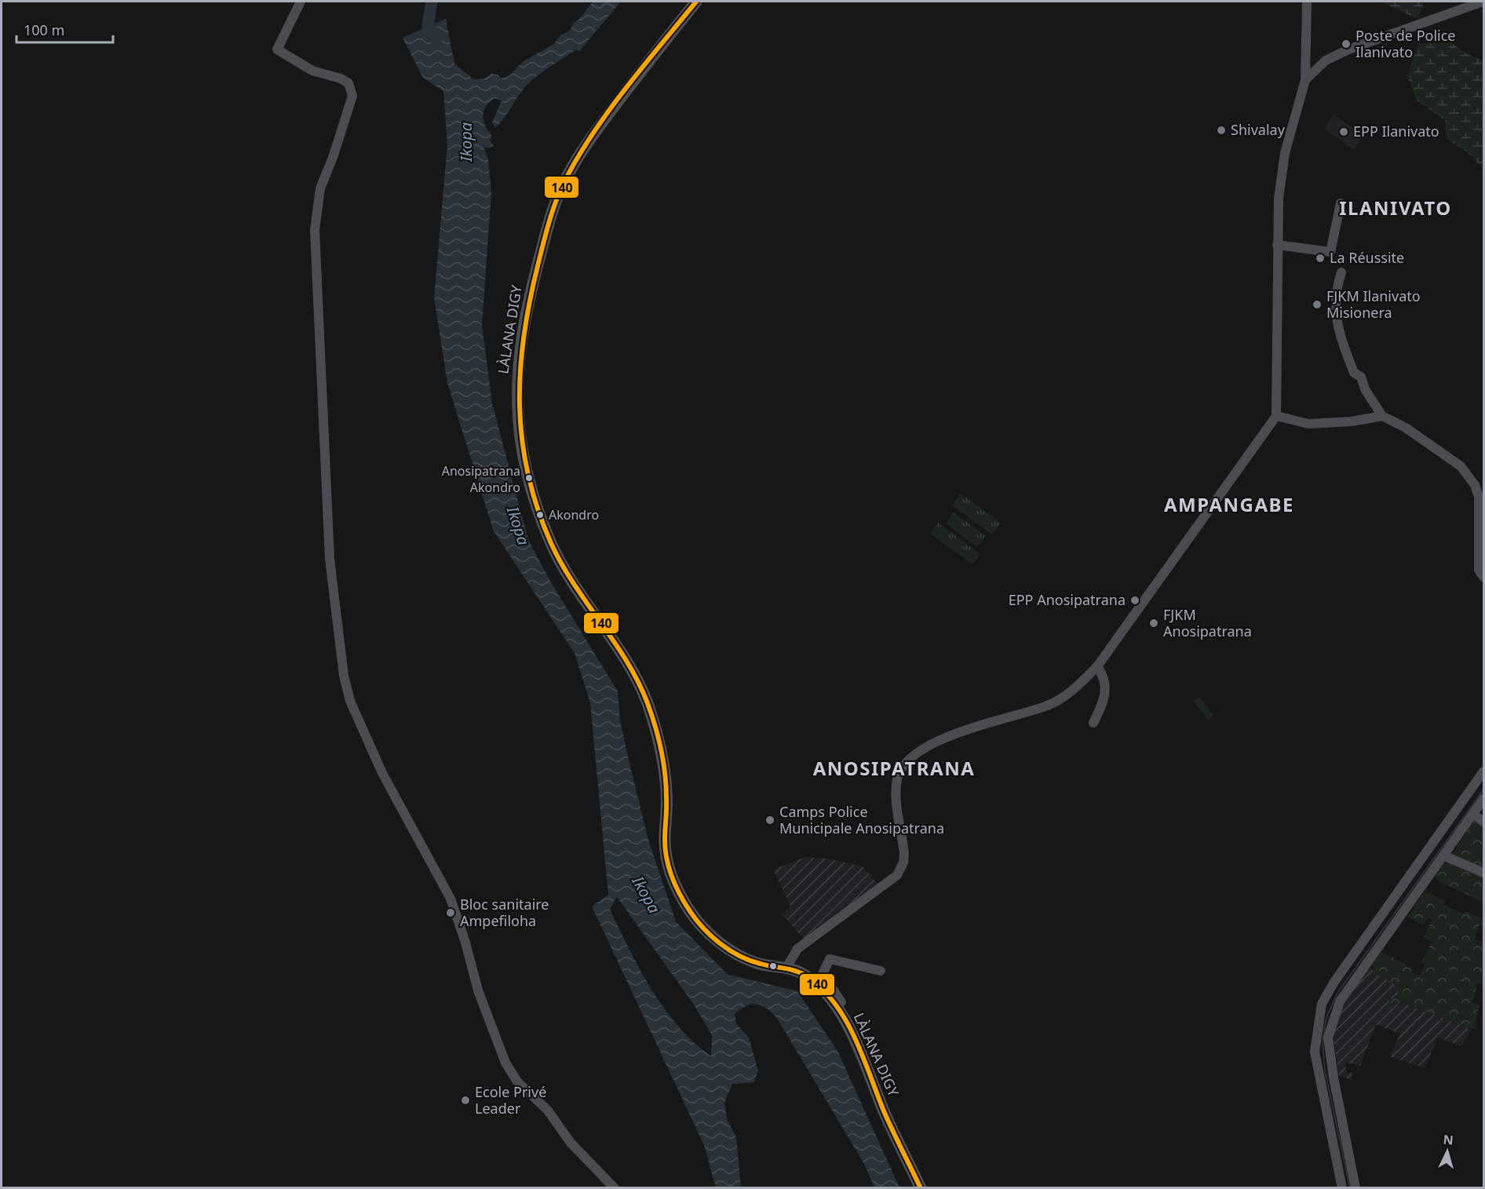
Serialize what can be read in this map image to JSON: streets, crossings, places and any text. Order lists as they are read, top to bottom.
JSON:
{
  "streets": {
    "main road": ["LÀLANA DIGY"]
  },
  "districts": ["ILANIVATO", "AMPANGABE", "ANOSIPATRANA"],
  "water": ["Ikopa"],
  "places": [
    "Poste de Police Ilanivato",
    "Shivalay",
    "EPP Ilanivato",
    "La Réussite",
    "FJKM Ilanivato Misionera",
    "Anosipatrana Akondro",
    "Akondro",
    "EPP Anosipatrana",
    "FJKM Anosipatrana",
    "Camps Police Municipale Anosipatrana",
    "Bloc sanitaire Ampefiloha",
    "Ecole Privé Leader"
  ],
  "lines": ["transit line 140"],
  "scale_bar": "100 m",
  "north": "top"
}
